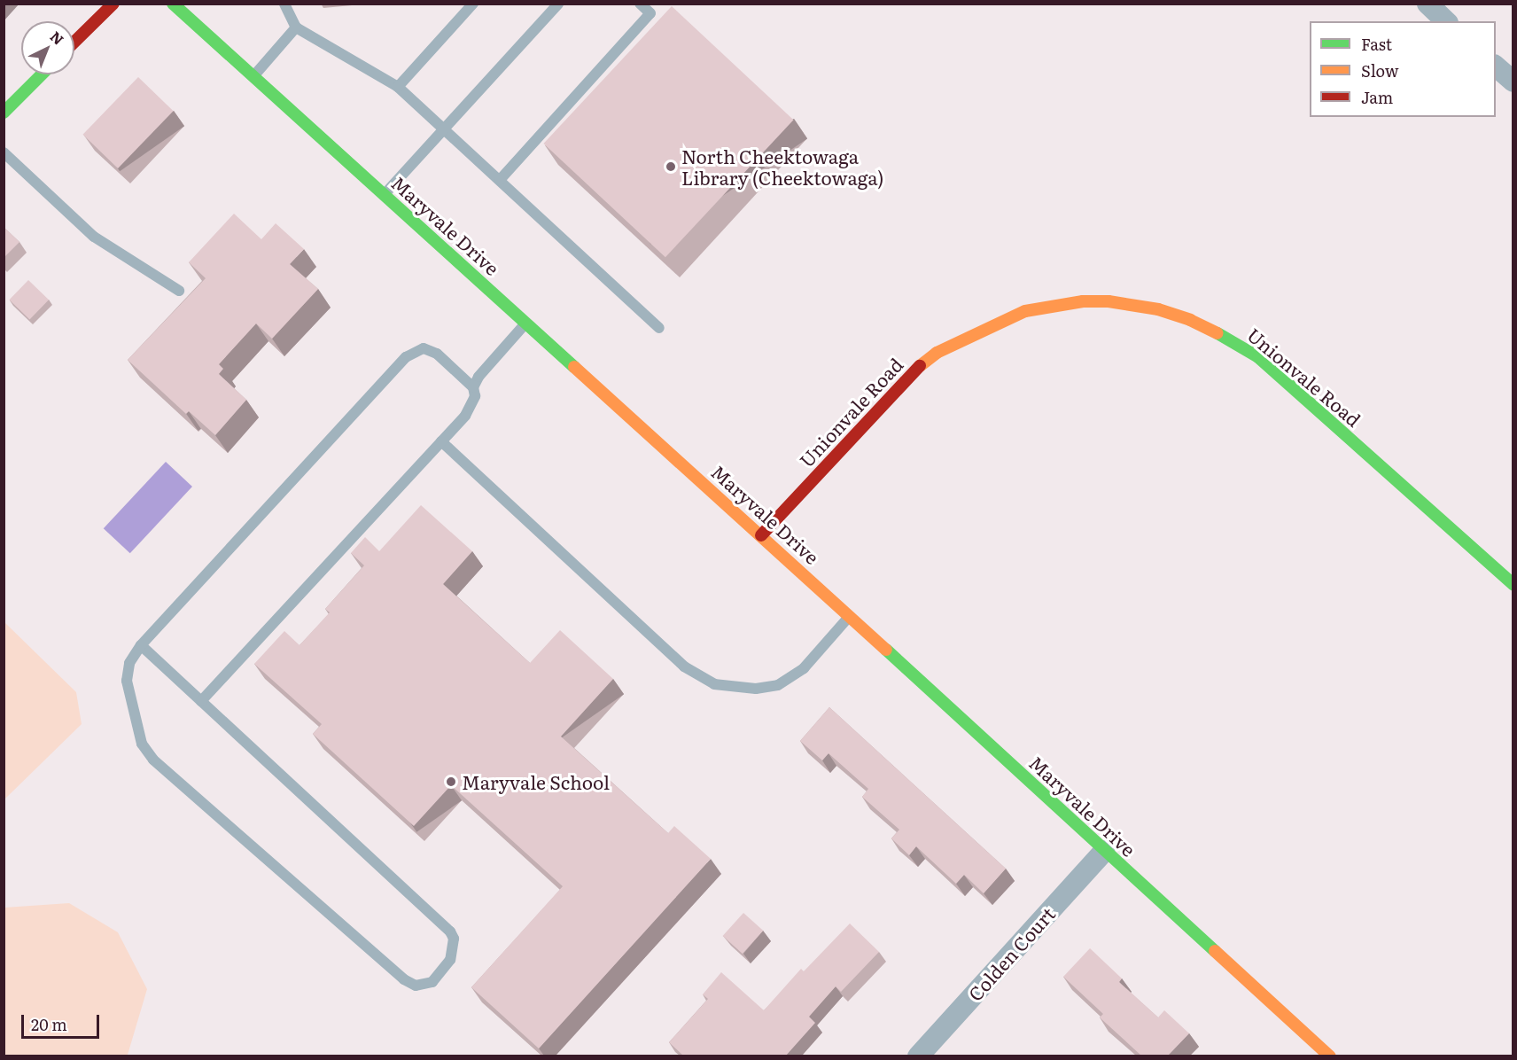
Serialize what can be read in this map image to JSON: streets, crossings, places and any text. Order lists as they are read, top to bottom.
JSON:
{
  "streets": {
    "street": ["Maryvale Drive", "Unionvale Road", "Colden Court"]
  },
  "crossings": [
    ["Maryvale Drive", "Unionvale Road"],
    ["Maryvale Drive", "Colden Court"]
  ],
  "places": ["North Cheektowaga Library (Cheektowaga)", "Maryvale School"],
  "legend": ["Fast", "Slow", "Jam"],
  "scale_bar": "20 m",
  "north": "top right"
}
